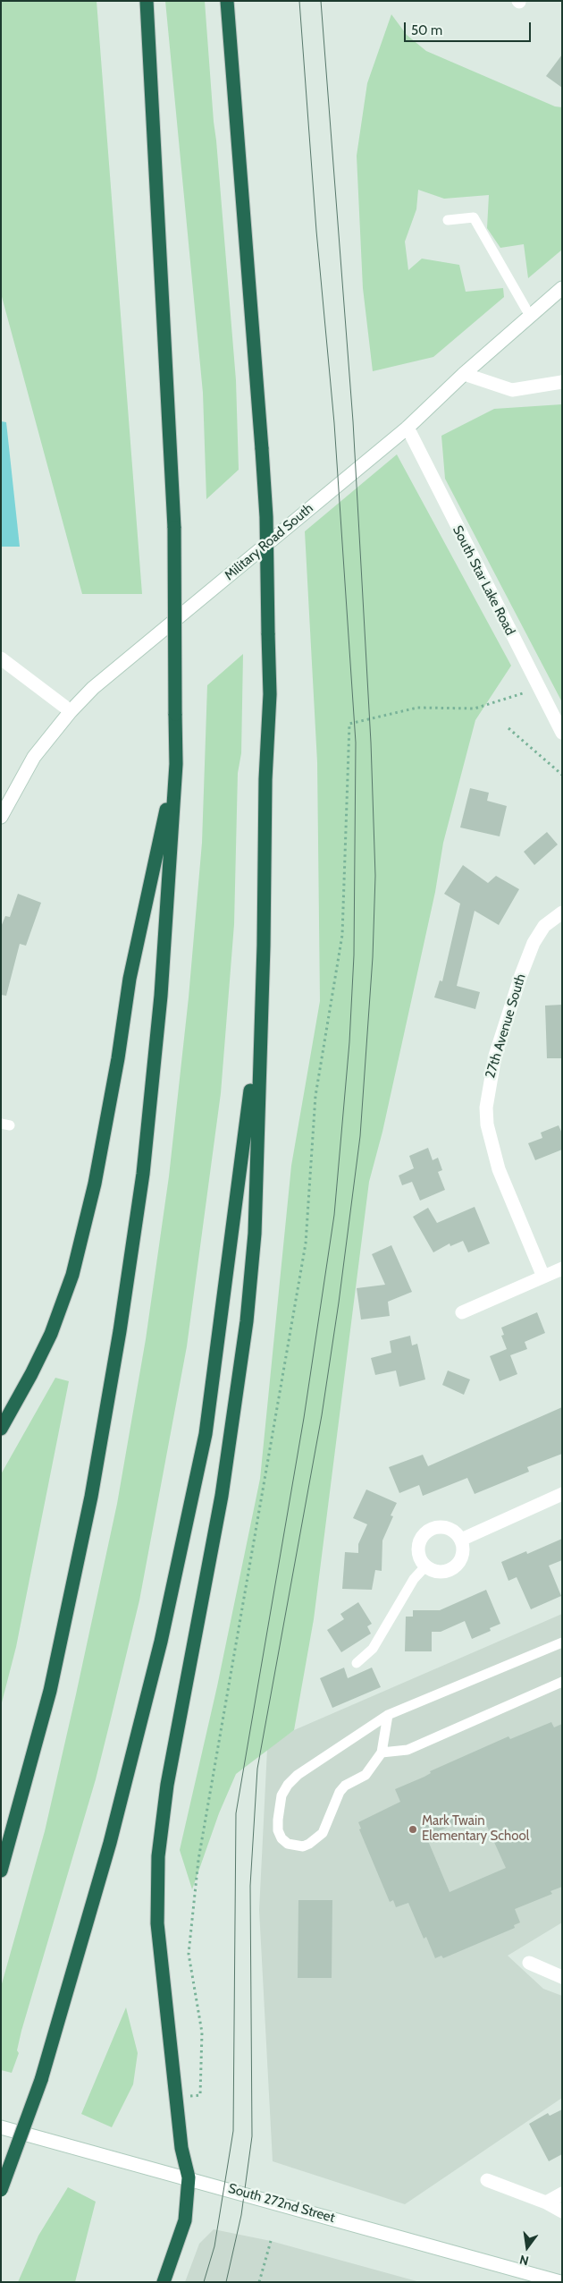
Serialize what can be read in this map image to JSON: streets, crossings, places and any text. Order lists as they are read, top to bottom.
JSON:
{
  "streets": {
    "street": [
      "Military Road South",
      "South Star Lake Road",
      "27th Avenue South",
      "South 272nd Street"
    ]
  },
  "crossings": [
    ["Military Road South", "South Star Lake Road"]
  ],
  "places": ["Mark Twain Elementary School"],
  "scale_bar": "50 m",
  "north": "bottom"
}
